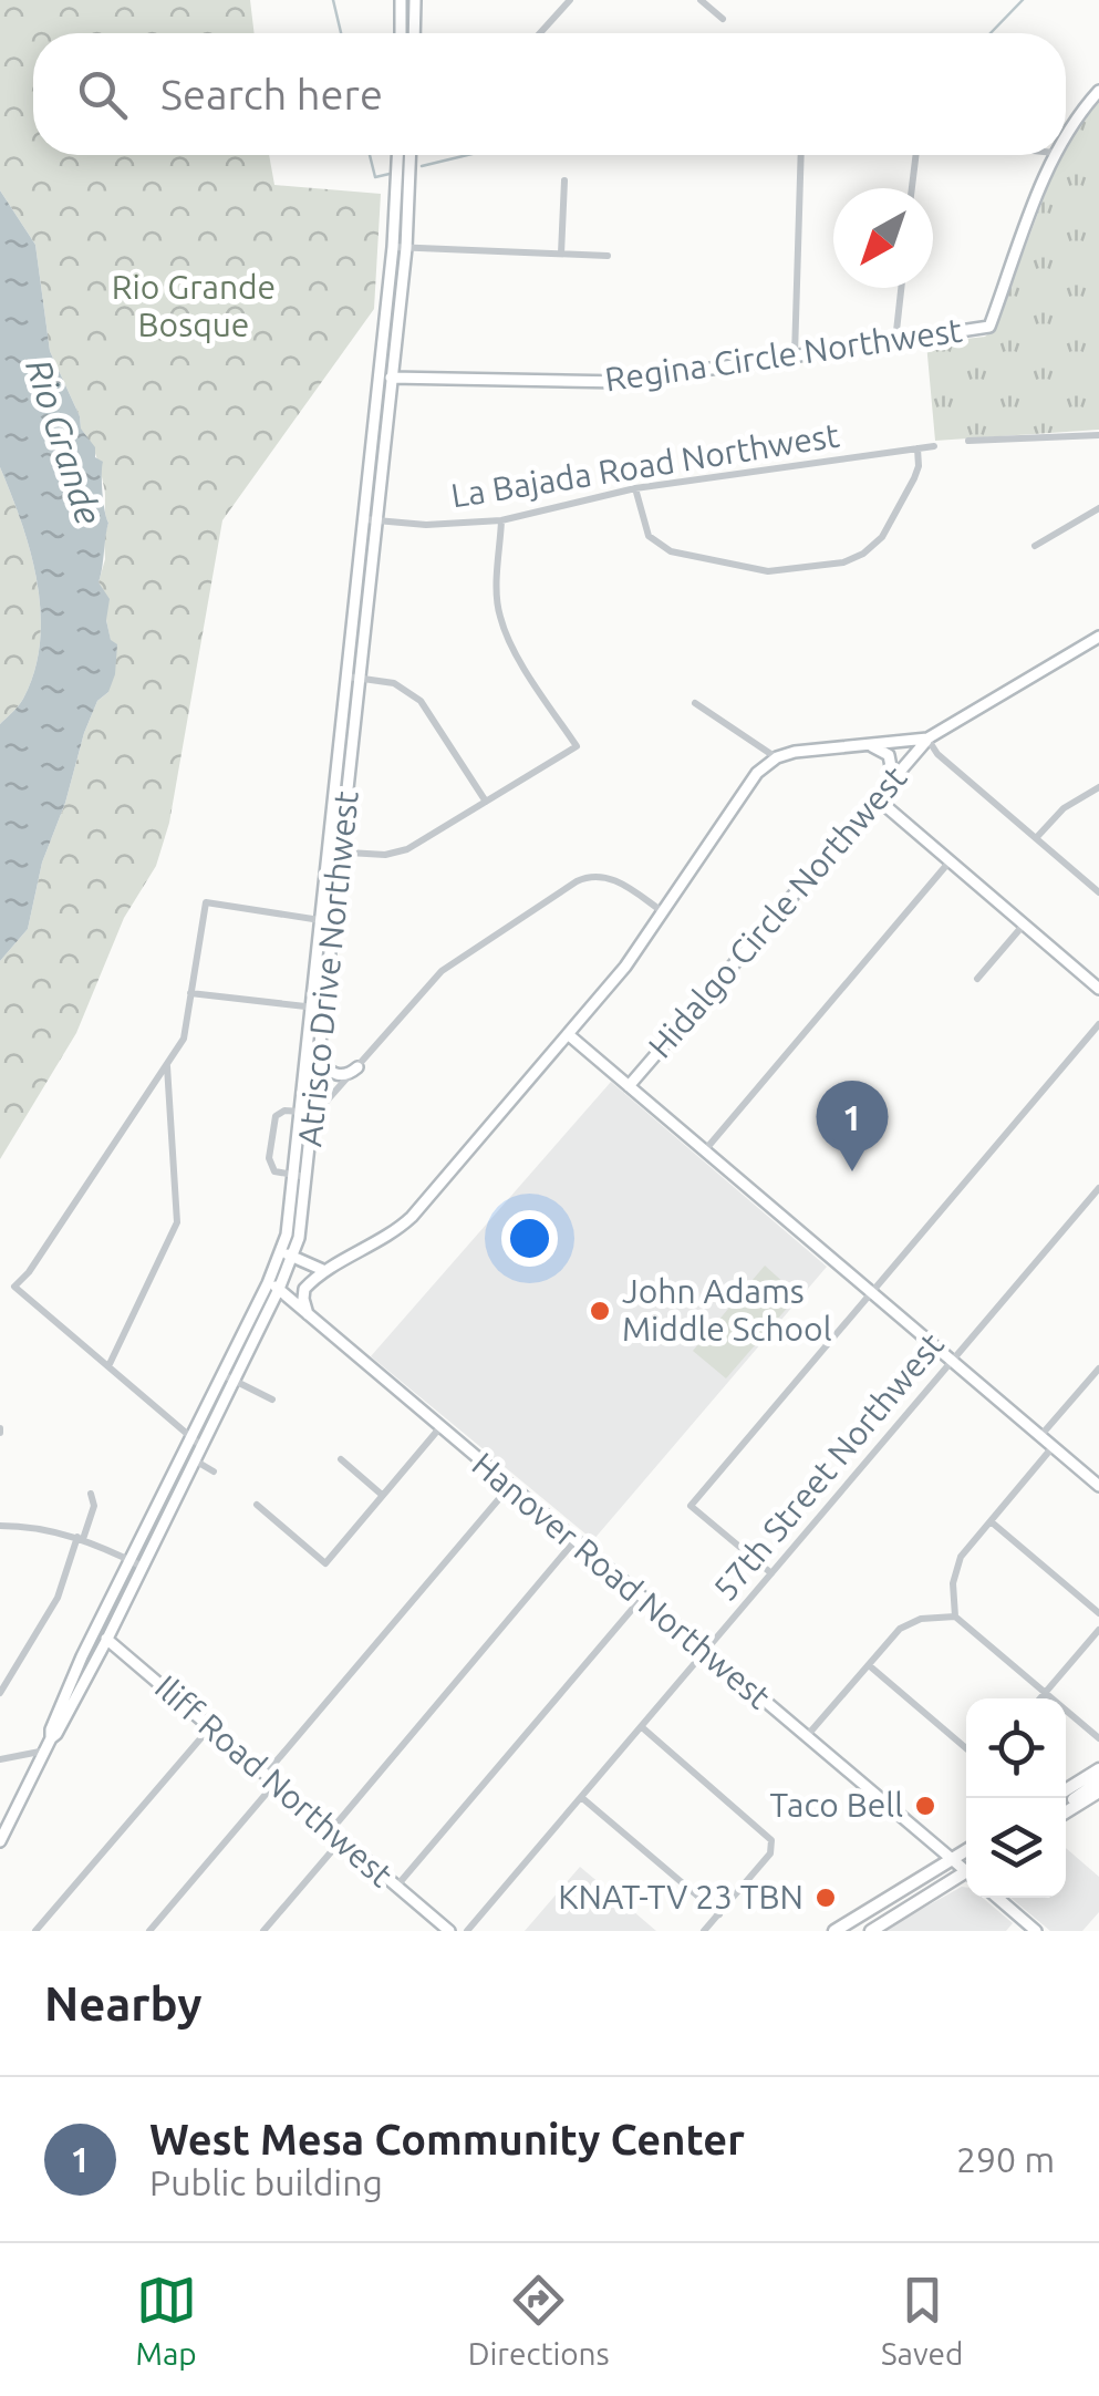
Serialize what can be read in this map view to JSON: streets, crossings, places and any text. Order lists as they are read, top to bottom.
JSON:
{
  "streets": {
    "street": [
      "Regina Circle Northwest",
      "La Bajada Road Northwest",
      "Hidalgo Circle Northwest",
      "Atrisco Drive Northwest",
      "57th Street Northwest",
      "Hanover Road Northwest",
      "Iliff Road Northwest"
    ]
  },
  "crossings": [
    ["Regina Circle Northwest", "Atrisco Drive Northwest"],
    ["La Bajada Road Northwest", "Atrisco Drive Northwest"],
    ["Atrisco Drive Northwest", "Hanover Road Northwest"],
    ["Atrisco Drive Northwest", "Iliff Road Northwest"],
    ["57th Street Northwest", "Hanover Road Northwest"]
  ],
  "water": ["Rio Grande"],
  "parks": ["Rio Grande Bosque"],
  "places": ["John Adams Middle School", "Taco Bell", "KNAT-TV 23 TBN"],
  "north": "bottom left",
  "page": {
    "search": "Search here",
    "pins": "1",
    "heading": "Nearby",
    "list": [
      {
        "mark": "1",
        "name": "West Mesa Community Center",
        "note": "Public building",
        "value": "290 m"
      }
    ],
    "nav": ["Map", "Directions", "Saved"]
  }
}
